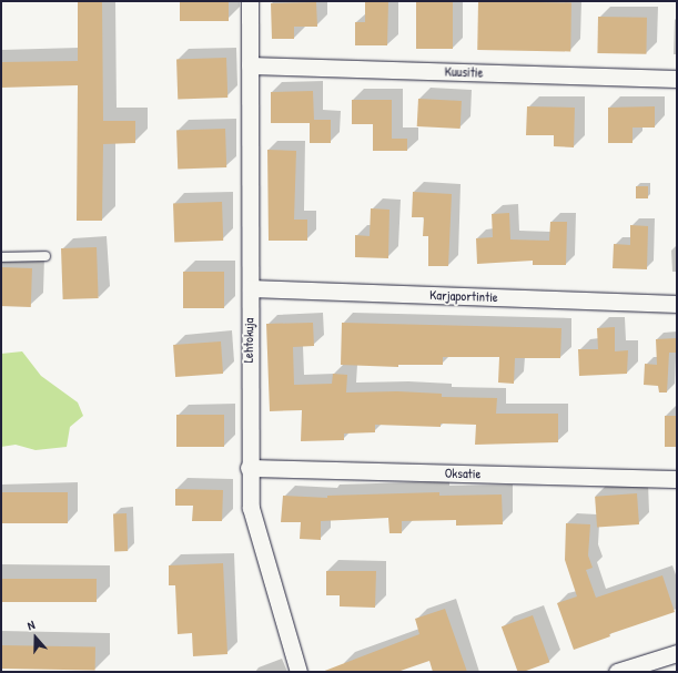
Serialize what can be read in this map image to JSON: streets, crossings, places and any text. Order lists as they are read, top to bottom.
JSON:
{
  "streets": {
    "street": [
      "Kuusitie",
      "Karjaportintie",
      "Lehtokuja",
      "Oksatie"
    ]
  },
  "crossings": [
    ["Kuusitie", "Lehtokuja"],
    ["Karjaportintie", "Lehtokuja"],
    ["Lehtokuja", "Oksatie"]
  ],
  "north": "top"
}
